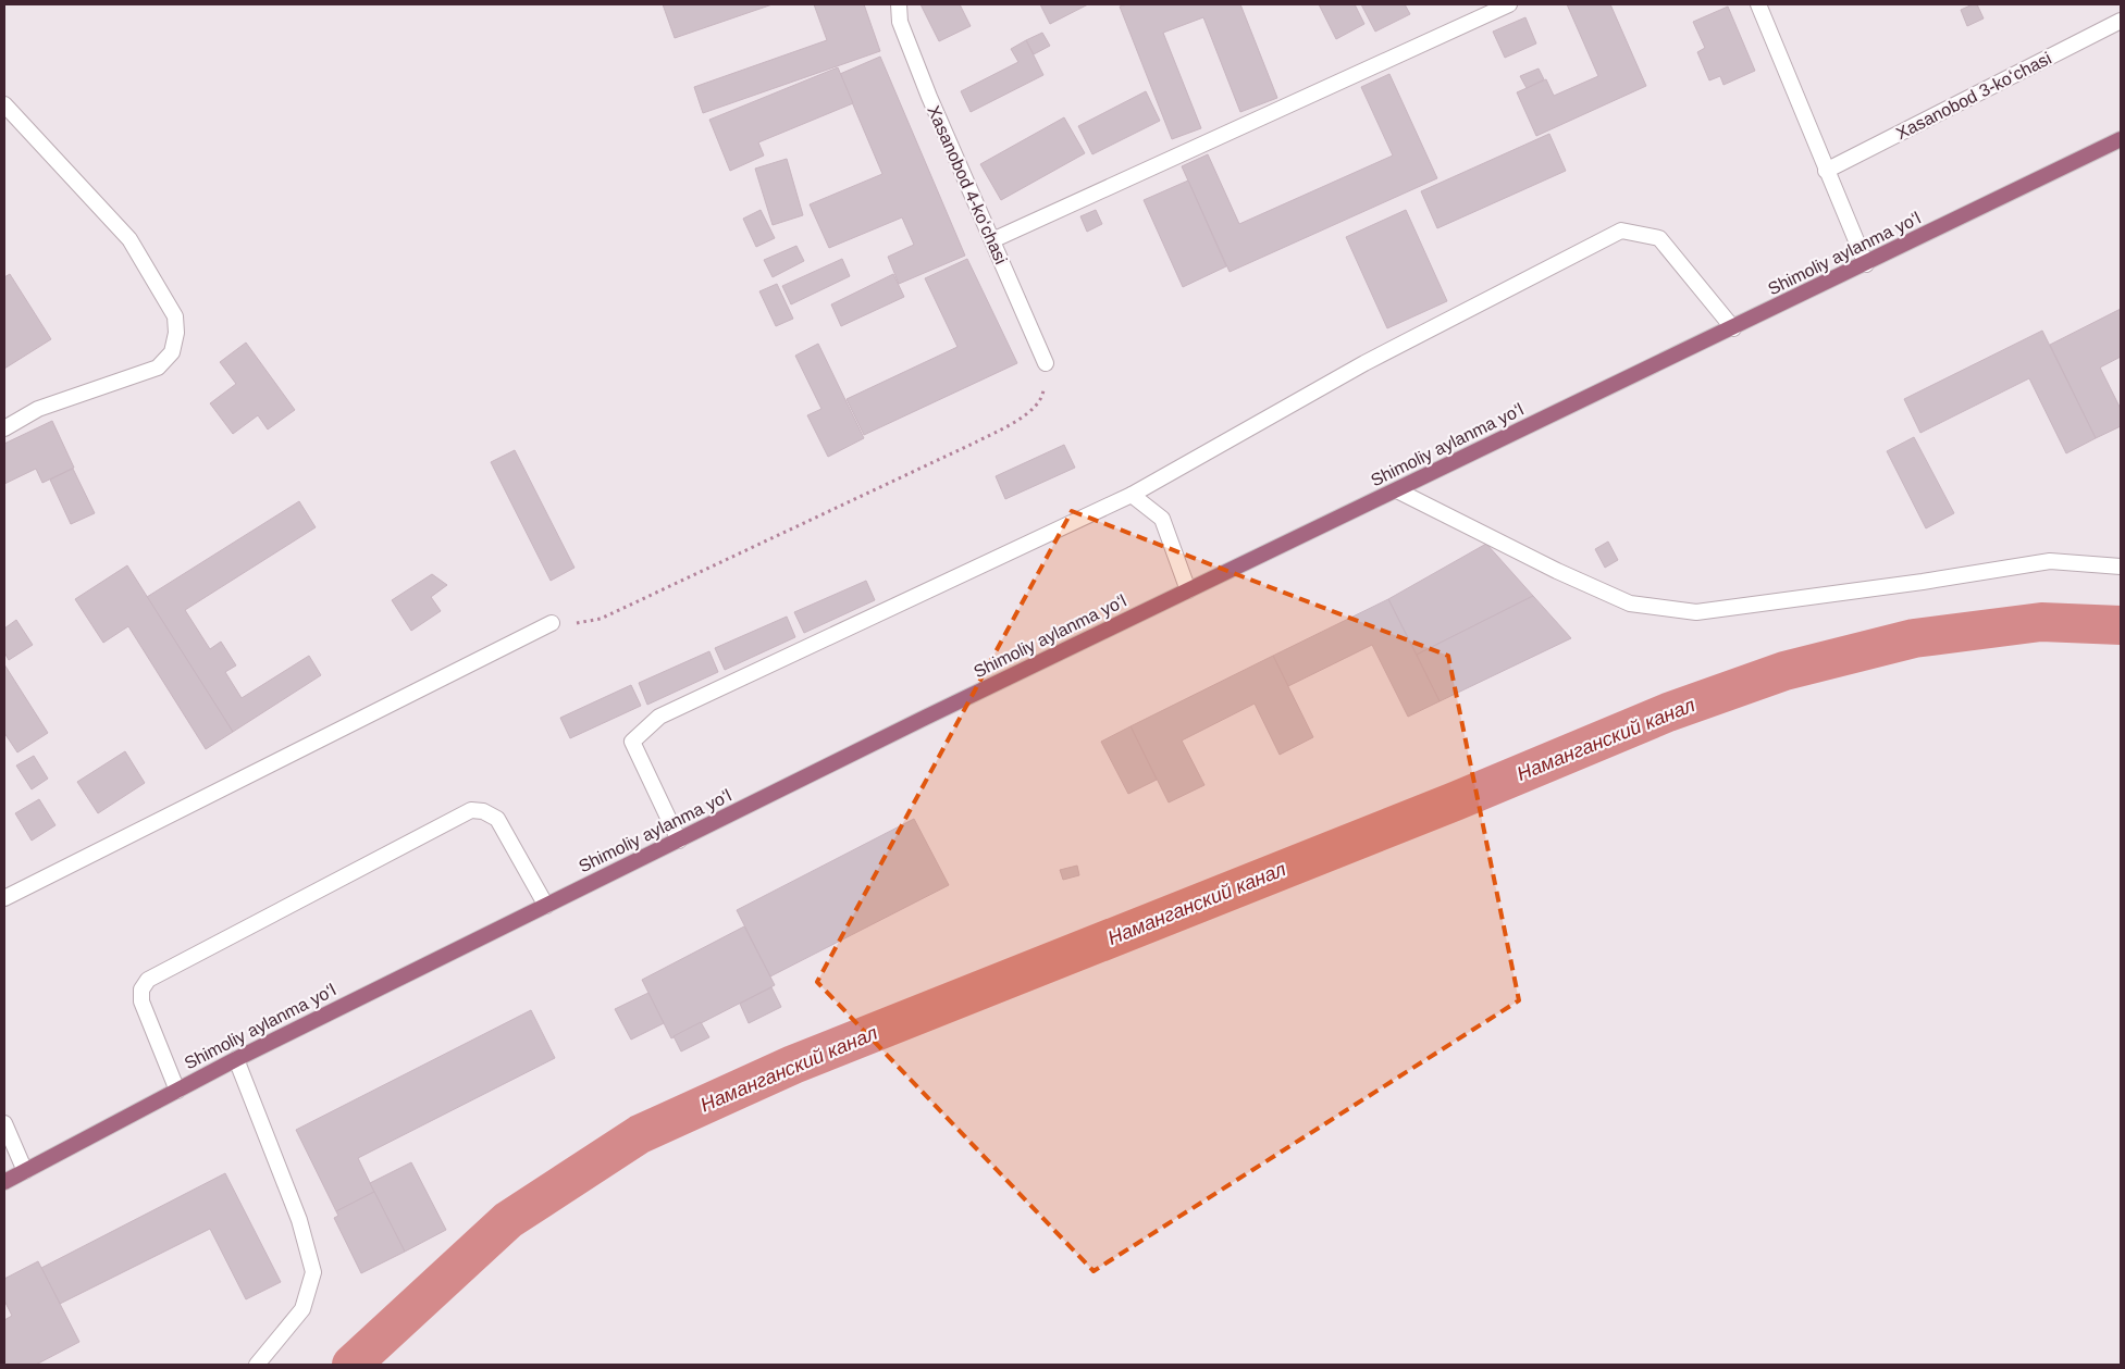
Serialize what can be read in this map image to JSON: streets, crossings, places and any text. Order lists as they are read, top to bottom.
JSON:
{
  "streets": {
    "main road": ["Shimoliy aylanma yoʻl"],
    "street": ["Xasanobod 3-koʻchasi", "Xasanobod 4-koʻchasi"]
  },
  "water": ["Наманганский канал"]
}
